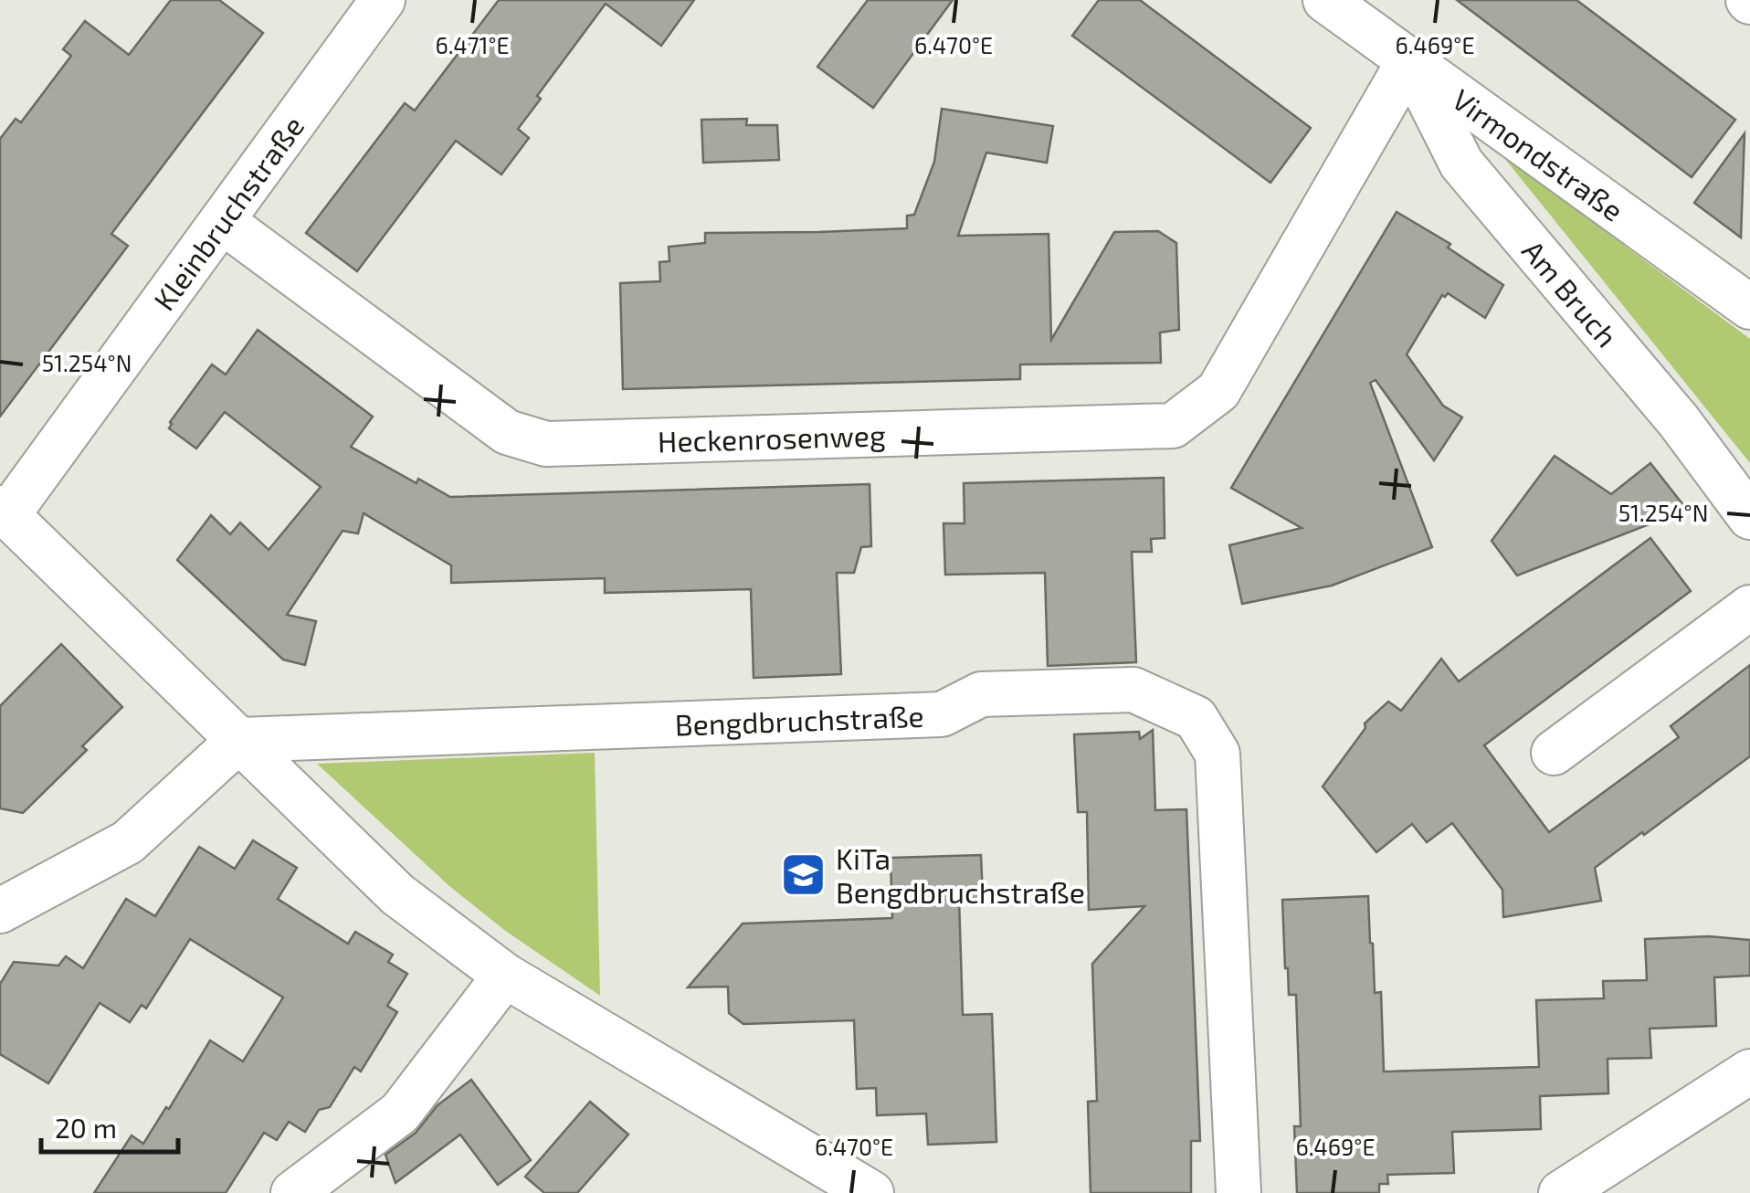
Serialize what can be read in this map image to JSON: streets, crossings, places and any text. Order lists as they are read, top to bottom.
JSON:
{
  "streets": {
    "street": [
      "Virmondstraße",
      "Kleinbruchstraße",
      "Am Bruch",
      "Heckenrosenweg",
      "Bengdbruchstraße"
    ]
  },
  "crossings": [
    ["Virmondstraße", "Am Bruch"],
    ["Virmondstraße", "Heckenrosenweg"],
    ["Kleinbruchstraße", "Heckenrosenweg"],
    ["Am Bruch", "Heckenrosenweg"]
  ],
  "places": {
    "school or university": ["KiTa Bengdbruchstraße"]
  },
  "scale_bar": "20 m",
  "coordinates": [
    "6.471°E",
    "6.470°E",
    "6.469°E",
    "51.254°N"
  ]
}
